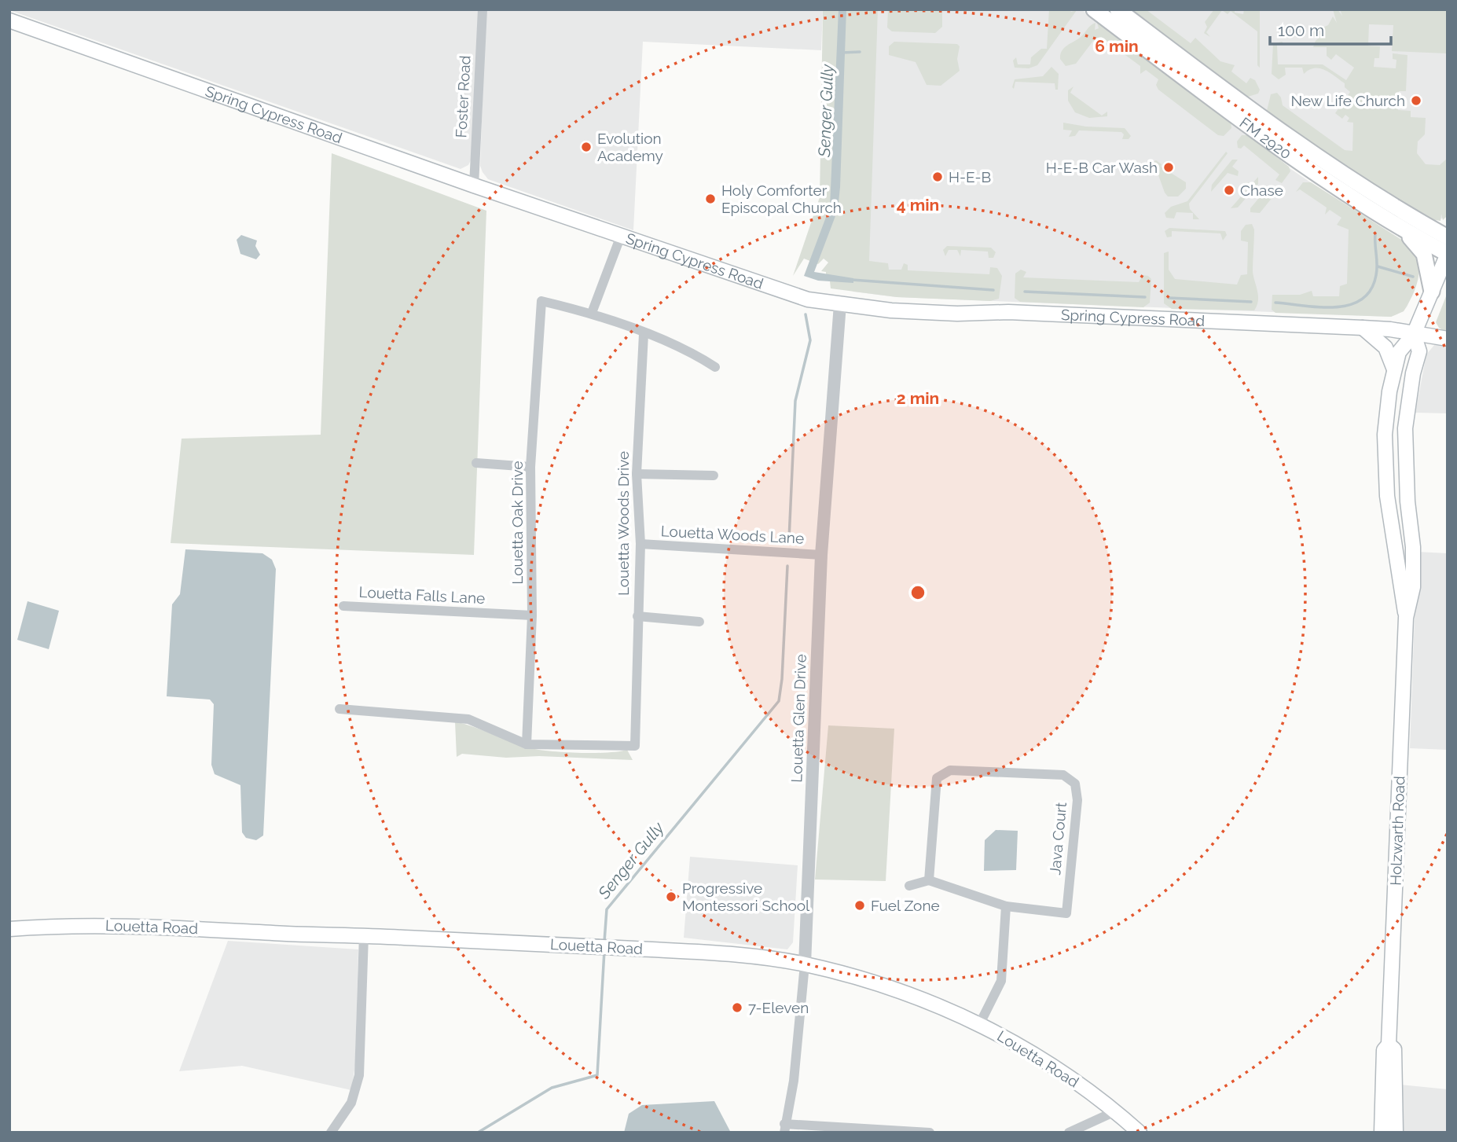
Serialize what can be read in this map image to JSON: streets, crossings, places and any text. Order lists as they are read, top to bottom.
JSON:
{
  "streets": {
    "main road": [
      "Spring Cypress Road",
      "FM 2920",
      "Holzwarth Road",
      "Louetta Road"
    ],
    "street": [
      "Foster Road",
      "Louetta Oak Drive",
      "Louetta Woods Drive",
      "Louetta Woods Lane",
      "Louetta Falls Lane",
      "Louetta Glen Drive",
      "Java Court"
    ]
  },
  "crossings": [
    ["Foster Road", "Spring Cypress Road"],
    ["Spring Cypress Road", "Louetta Glen Drive"],
    ["Spring Cypress Road", "Holzwarth Road"],
    ["FM 2920", "Holzwarth Road"],
    ["Louetta Oak Drive", "Louetta Woods Drive"],
    ["Louetta Oak Drive", "Louetta Falls Lane"],
    ["Louetta Woods Drive", "Louetta Woods Lane"],
    ["Louetta Woods Lane", "Louetta Glen Drive"],
    ["Louetta Glen Drive", "Louetta Road"]
  ],
  "water": ["Senger Gully"],
  "places": [
    "New Life Church",
    "Evolution Academy",
    "H-E-B Car Wash",
    "H-E-B",
    "Chase",
    "Holy Comforter Episcopal Church",
    "Progressive Montessori School",
    "Fuel Zone",
    "7-Eleven"
  ],
  "scale_bar": "100 m",
  "rings": ["6 min", "4 min", "2 min"]
}
